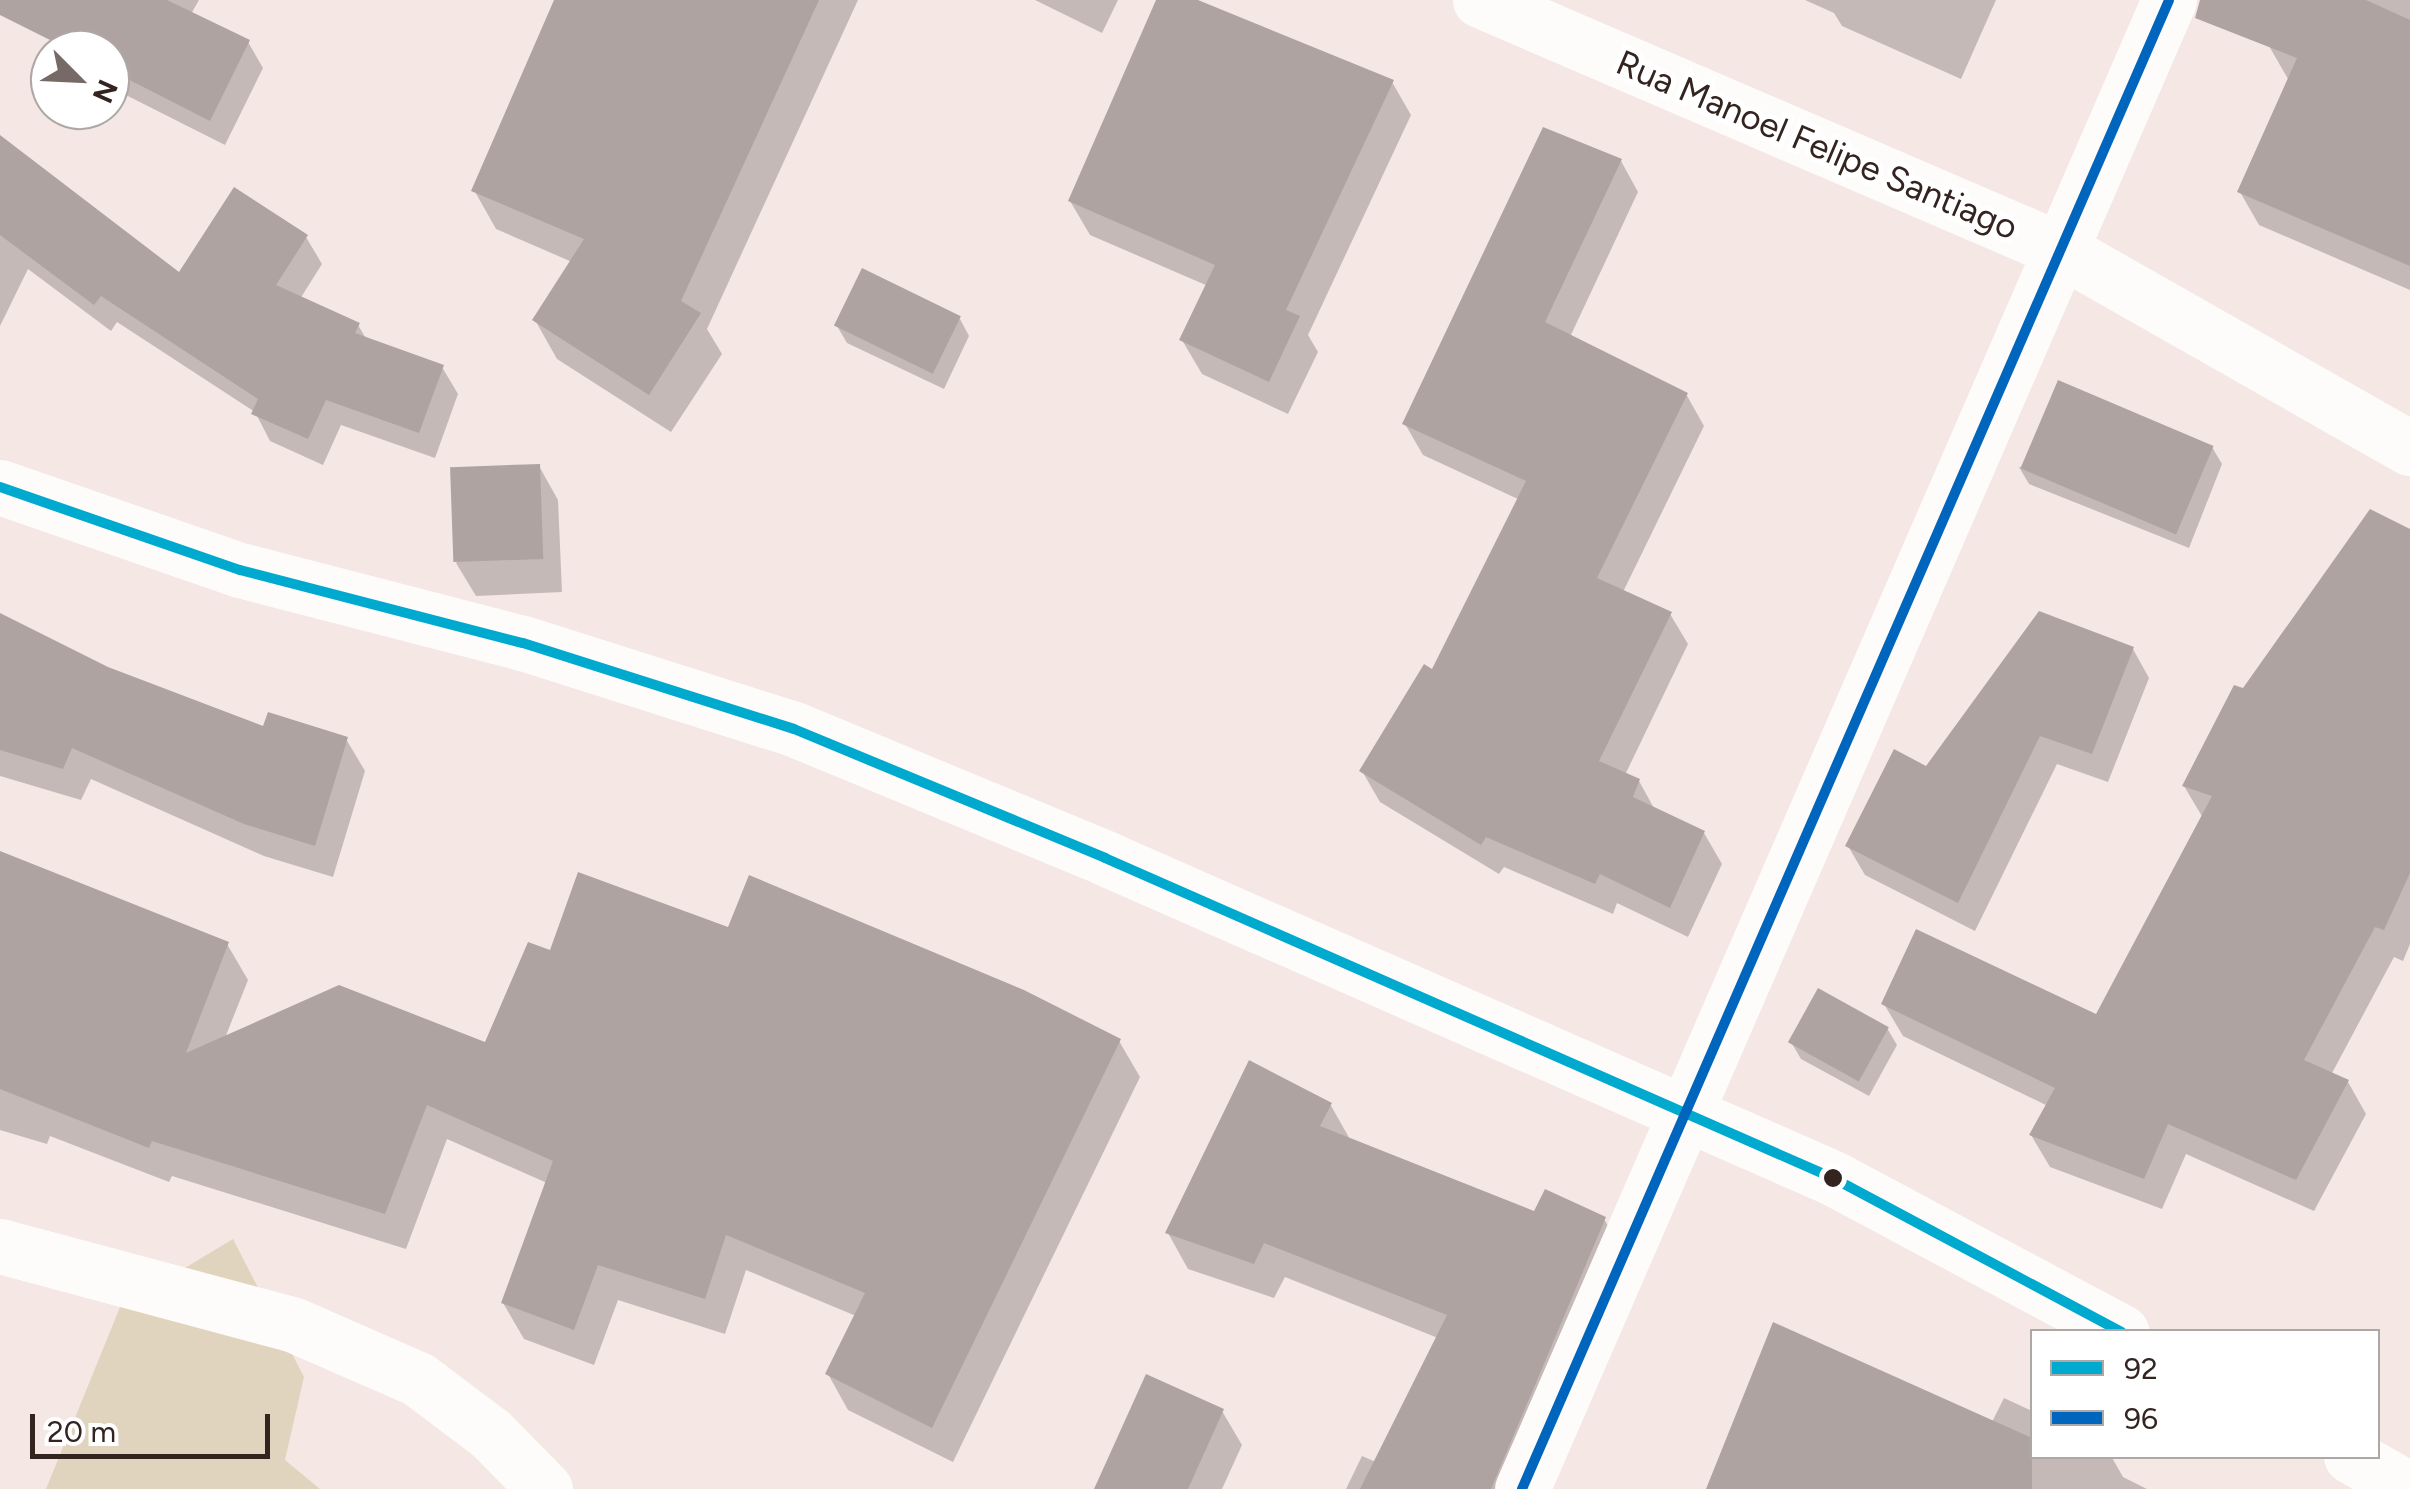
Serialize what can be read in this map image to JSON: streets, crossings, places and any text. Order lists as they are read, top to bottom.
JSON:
{
  "streets": {
    "street": ["Rua Manoel Felipe Santiago"]
  },
  "lines": ["transit line 96", "transit line 92"],
  "legend": ["92", "96"],
  "scale_bar": "20 m",
  "north": "bottom right"
}
